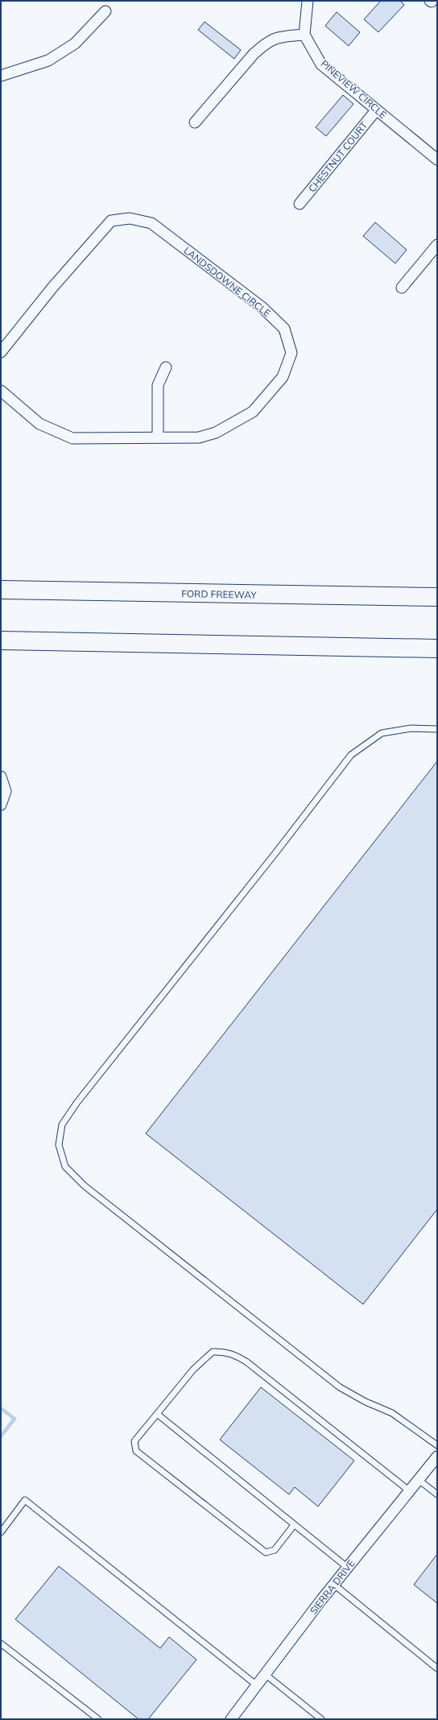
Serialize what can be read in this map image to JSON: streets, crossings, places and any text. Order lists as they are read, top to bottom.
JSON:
{
  "streets": {
    "highway": ["FORD FREEWAY"],
    "street": [
      "PINEVIEW CIRCLE",
      "CHESTNUT COURT",
      "LANDSDOWNE CIRCLE",
      "SIERRA DRIVE"
    ]
  },
  "crossings": [
    ["PINEVIEW CIRCLE", "CHESTNUT COURT"]
  ]
}
